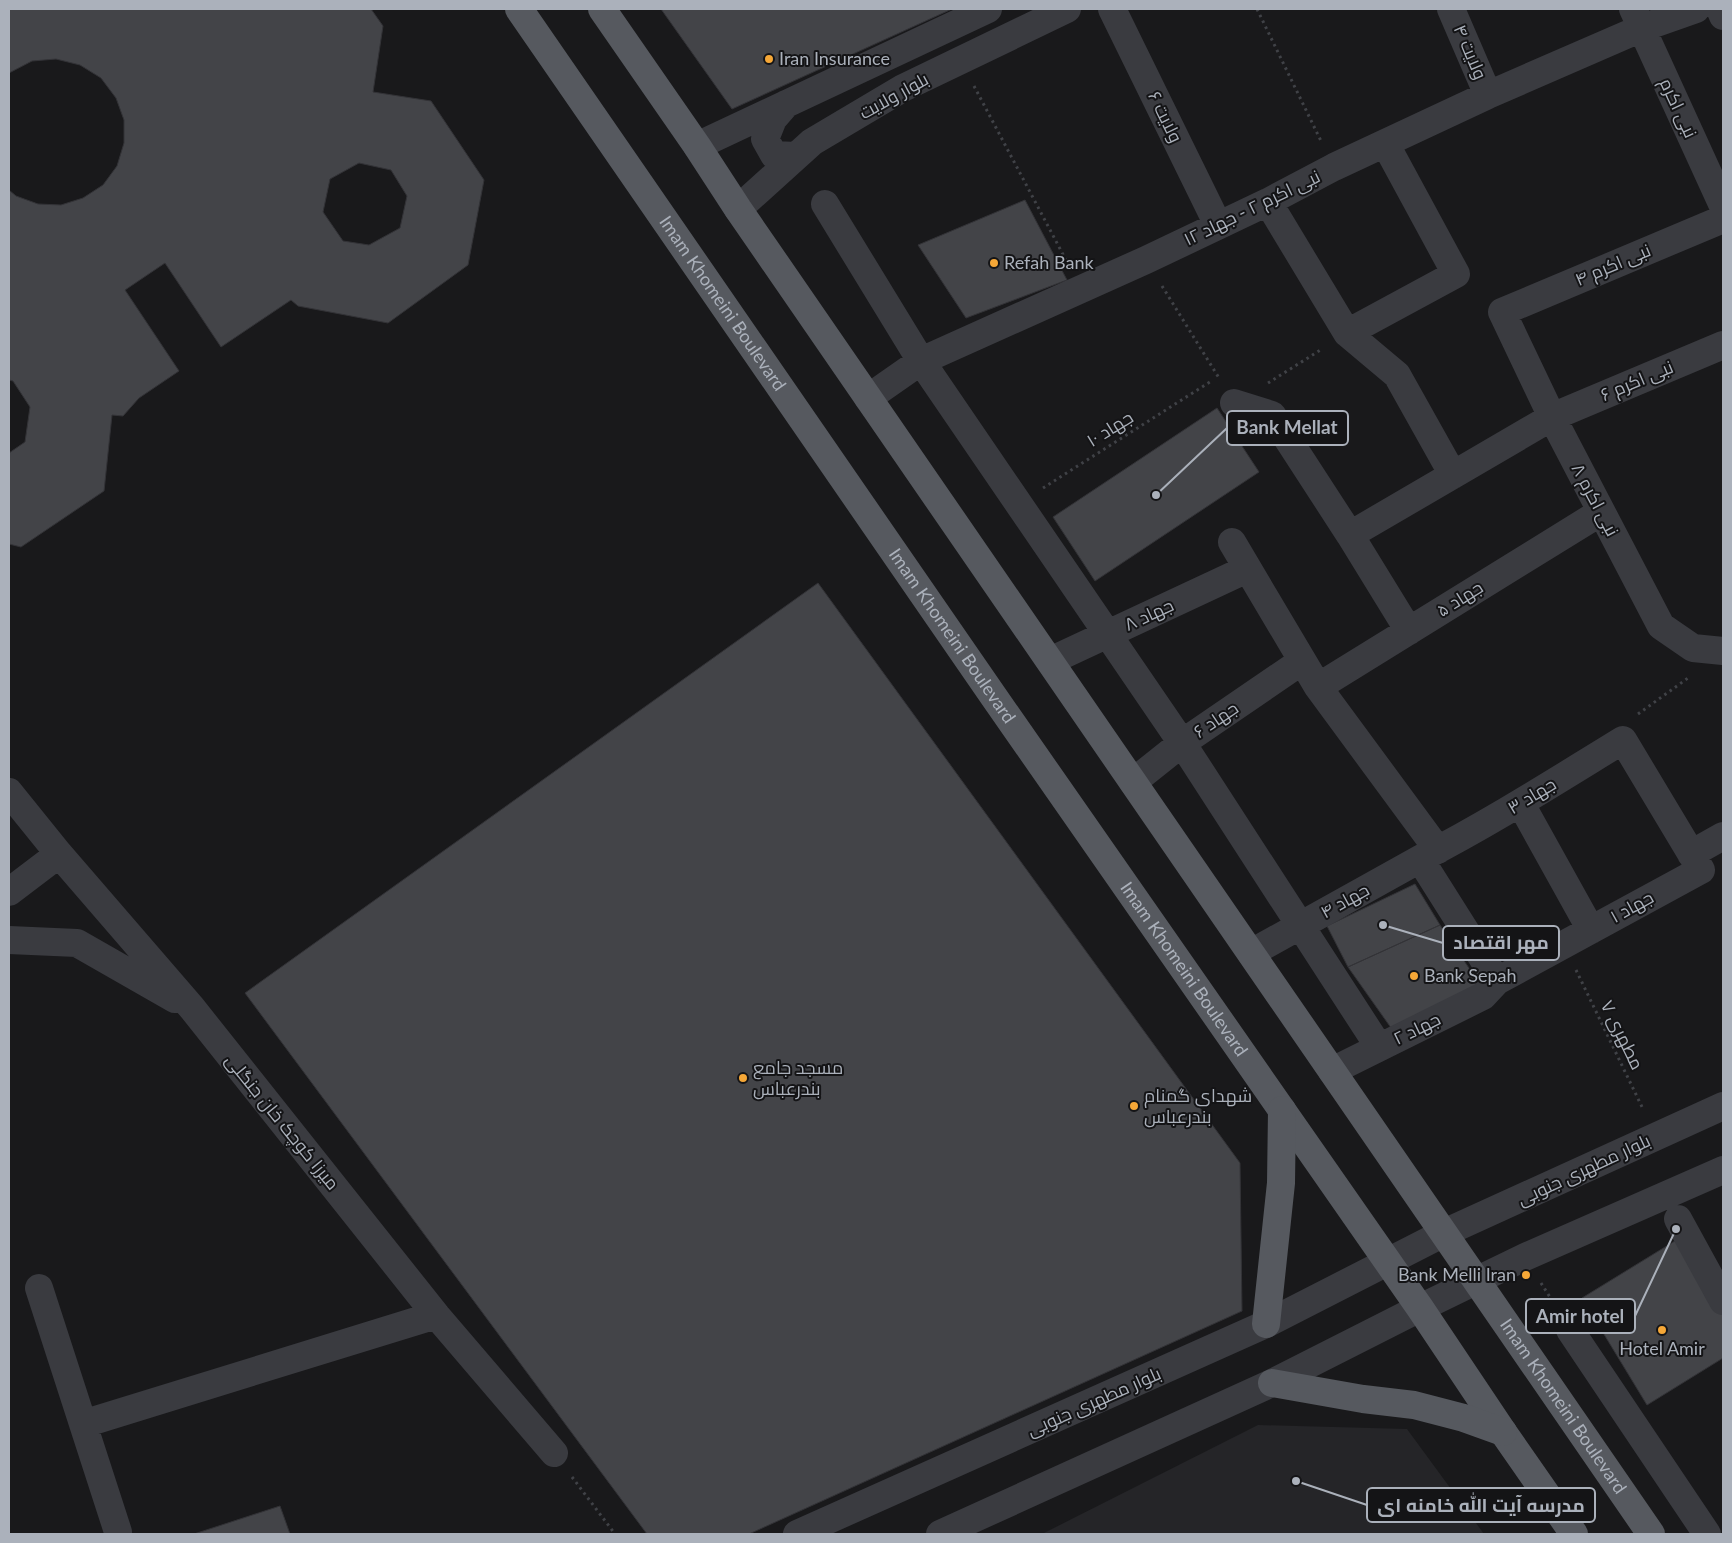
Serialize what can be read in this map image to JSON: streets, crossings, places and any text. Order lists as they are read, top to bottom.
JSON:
{
  "streets": {
    "main road": ["Imam Khomeini Boulevard"],
    "street": [
      "ولایت ۴",
      "بلوار ولایت",
      "نبی اکرم",
      "ولایت ۶",
      "نبی اکرم ۲ - جهاد ۱۲",
      "نبی اکرم ۴",
      "نبی اکرم ۶",
      "نبی اکرم ۸",
      "جهاد ۵",
      "جهاد ۸",
      "جهاد ۶",
      "جهاد ۳",
      "جهاد ۴",
      "جهاد ۱",
      "جهاد ۲",
      "میرزا کوچک خان جنگلی",
      "بلوار مطهری جنوبی"
    ],
    "path": ["جهاد ۱۰", "مطهری ۷"]
  },
  "crossings": [
    ["ولایت ۴", "نبی اکرم ۲ - جهاد ۱۲"],
    ["نبی اکرم", "نبی اکرم ۲ - جهاد ۱۲"],
    ["ولایت ۶", "نبی اکرم ۲ - جهاد ۱۲"],
    ["نبی اکرم ۴", "نبی اکرم ۸"],
    ["Imam Khomeini Boulevard", "بلوار مطهری جنوبی"],
    ["نبی اکرم ۶", "نبی اکرم ۸"],
    ["نبی اکرم ۸", "جهاد ۵"],
    ["جهاد ۳", "جهاد ۴"],
    ["جهاد ۱", "جهاد ۲"],
    ["جهاد ۱", "مطهری ۷"],
    ["مطهری ۷", "بلوار مطهری جنوبی"]
  ],
  "places": [
    "Iran Insurance",
    "Refah Bank",
    "Bank Mellat",
    "مهر اقتصاد",
    "Bank Sepah",
    "مسجد جامع بندرعباس",
    "شهدای گمنام بندرعباس",
    "Amir hotel",
    "Bank Melli Iran",
    "Hotel Amir",
    "مدرسه آیت الله خامنه ای"
  ]
}
